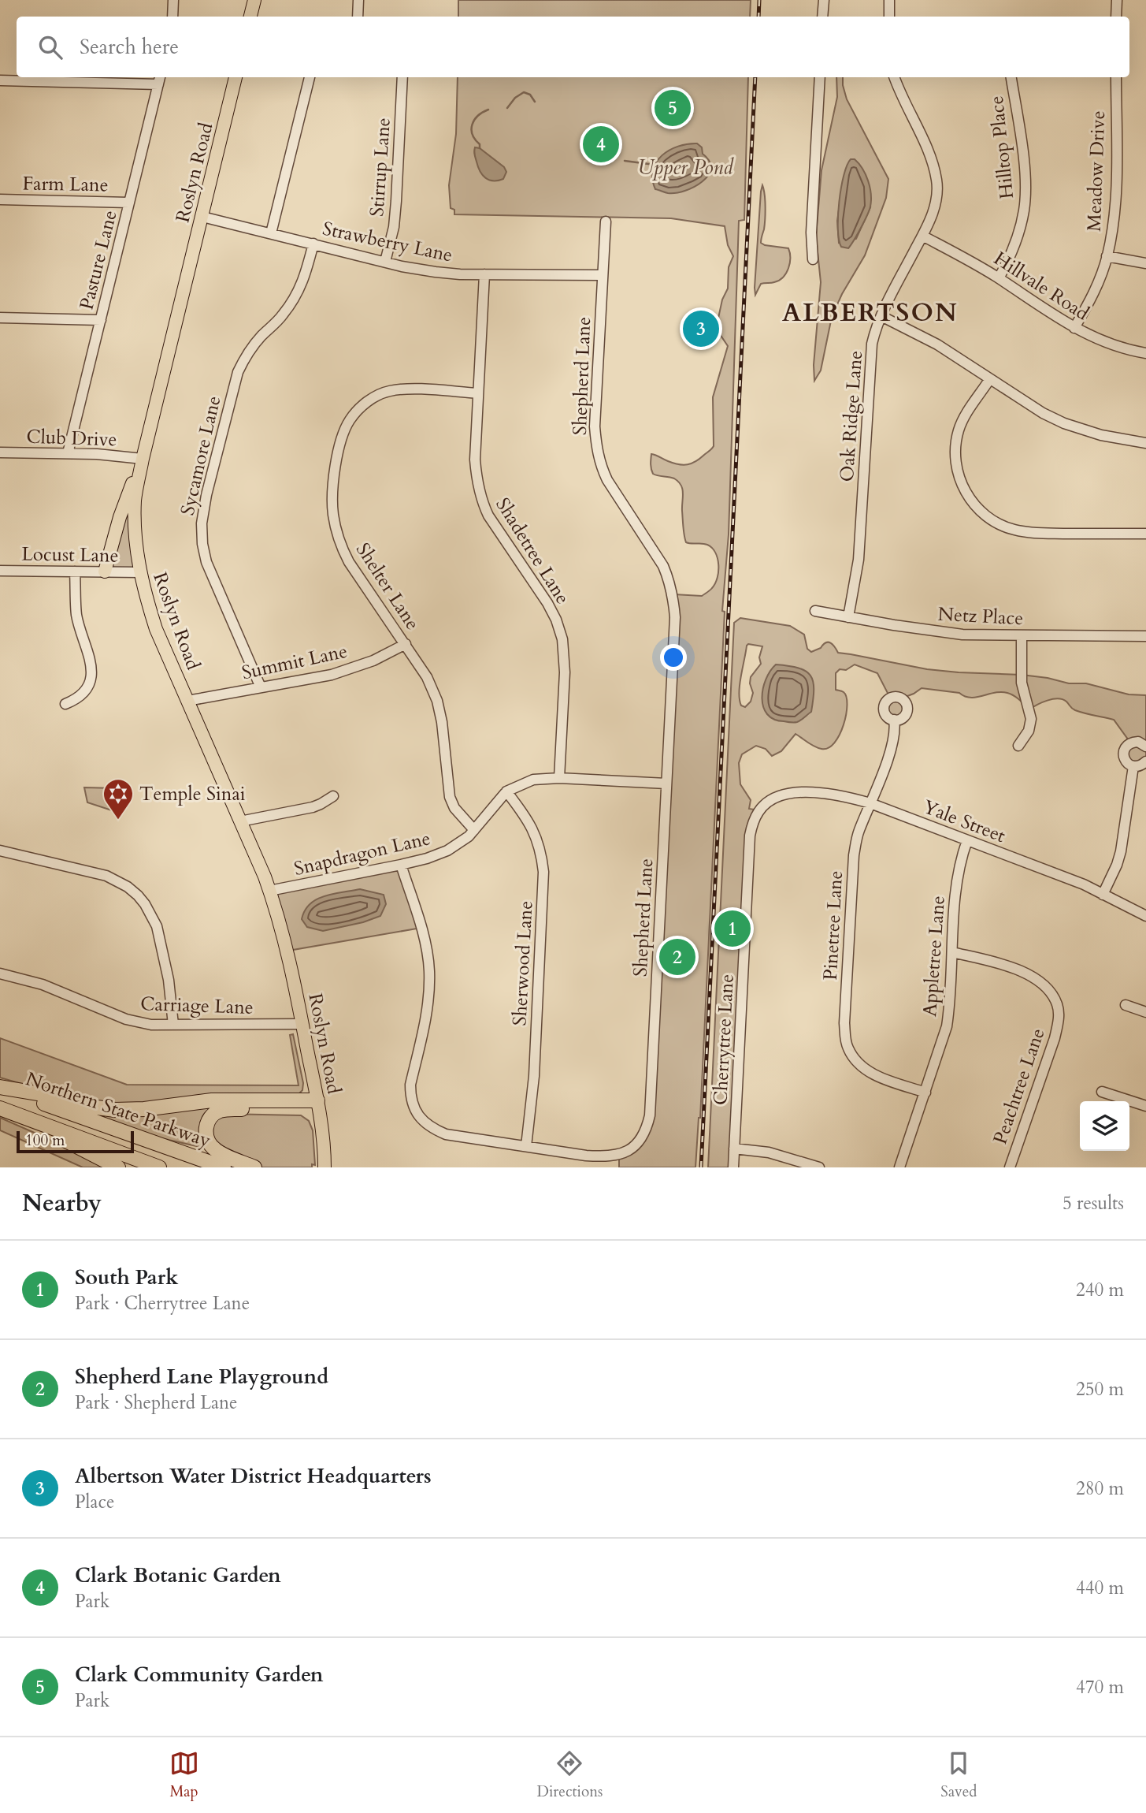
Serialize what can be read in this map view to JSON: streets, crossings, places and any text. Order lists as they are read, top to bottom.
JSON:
{
  "streets": {
    "highway": ["Northern State Parkway"],
    "main road": ["Roslyn Road"],
    "street": [
      "Hilltop Place",
      "Stirrup Lane",
      "Meadow Drive",
      "Farm Lane",
      "Strawberry Lane",
      "Pasture Lane",
      "Hillvale Road",
      "Shepherd Lane",
      "Oak Ridge Lane",
      "Club Drive",
      "Sycamore Lane",
      "Shadetree Lane",
      "Locust Lane",
      "Shelter Lane",
      "Netz Place",
      "Summit Lane",
      "Yale Street",
      "Snapdragon Lane",
      "Pinetree Lane",
      "Appletree Lane",
      "Sherwood Lane",
      "Carriage Lane",
      "Cherrytree Lane",
      "Peachtree Lane"
    ]
  },
  "crossings": [
    ["Hilltop Place", "Hillvale Road"],
    ["Stirrup Lane", "Strawberry Lane"],
    ["Meadow Drive", "Hillvale Road"],
    ["Roslyn Road", "Strawberry Lane"],
    ["Roslyn Road", "Club Drive"],
    ["Roslyn Road", "Locust Lane"],
    ["Roslyn Road", "Summit Lane"],
    ["Roslyn Road", "Snapdragon Lane"],
    ["Roslyn Road", "Carriage Lane"],
    ["Farm Lane", "Pasture Lane"],
    ["Strawberry Lane", "Shepherd Lane"],
    ["Strawberry Lane", "Sycamore Lane"],
    ["Strawberry Lane", "Shadetree Lane"],
    ["Pasture Lane", "Club Drive"],
    ["Hillvale Road", "Oak Ridge Lane"],
    ["Shepherd Lane", "Snapdragon Lane"],
    ["Shepherd Lane", "Sherwood Lane"],
    ["Oak Ridge Lane", "Netz Place"],
    ["Sycamore Lane", "Summit Lane"],
    ["Shadetree Lane", "Shelter Lane"],
    ["Shadetree Lane", "Snapdragon Lane"],
    ["Shelter Lane", "Summit Lane"],
    ["Shelter Lane", "Snapdragon Lane"],
    ["Yale Street", "Pinetree Lane"],
    ["Yale Street", "Appletree Lane"],
    ["Yale Street", "Cherrytree Lane"],
    ["Snapdragon Lane", "Sherwood Lane"],
    ["Pinetree Lane", "Appletree Lane"],
    ["Appletree Lane", "Peachtree Lane"]
  ],
  "districts": ["ALBERTSON"],
  "water": ["Upper Pond"],
  "places": {
    "synagogue": ["Temple Sinai"]
  },
  "scale_bar": "100 m",
  "page": {
    "search": "Search here",
    "pins": [
      "5",
      "4",
      "3",
      "1",
      "2"
    ],
    "scale": "100 m",
    "heading": ["Nearby", "5 results"],
    "list": [
      {
        "mark": "1",
        "name": "South Park",
        "note": "Park · Cherrytree Lane",
        "value": "240 m"
      },
      {
        "mark": "2",
        "name": "Shepherd Lane Playground",
        "note": "Park · Shepherd Lane",
        "value": "250 m"
      },
      {
        "mark": "3",
        "name": "Albertson Water District Headquarters",
        "note": "Place",
        "value": "280 m"
      },
      {
        "mark": "4",
        "name": "Clark Botanic Garden",
        "note": "Park",
        "value": "440 m"
      },
      {
        "mark": "5",
        "name": "Clark Community Garden",
        "note": "Park",
        "value": "470 m"
      }
    ],
    "nav": ["Map", "Directions", "Saved"]
  }
}
